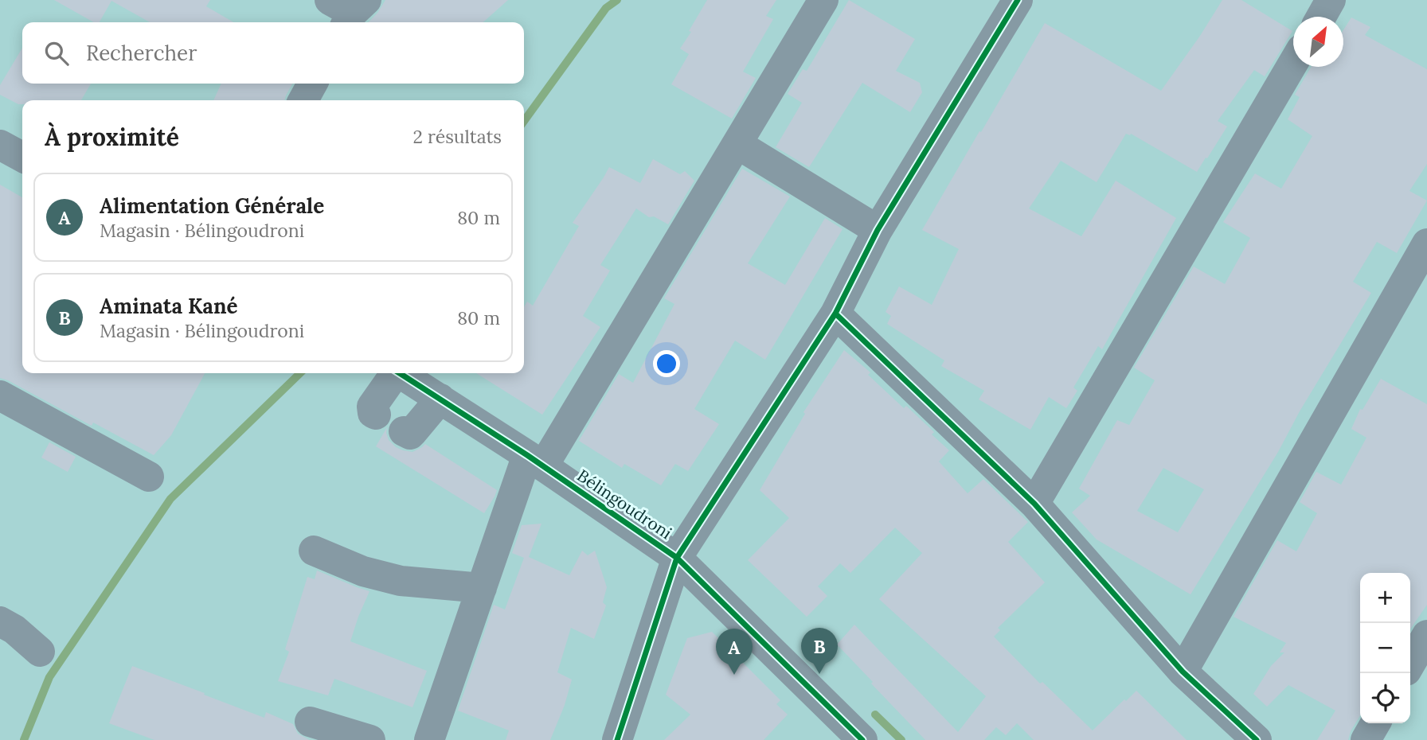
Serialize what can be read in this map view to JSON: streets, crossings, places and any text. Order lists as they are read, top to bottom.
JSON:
{
  "streets": {
    "street": ["Bélingoudroni"]
  },
  "north": "top right",
  "page": {
    "search": "Rechercher",
    "heading": ["À proximité", "2 résultats"],
    "list": [
      {
        "mark": "A",
        "name": "Alimentation Générale",
        "note": "Magasin · Bélingoudroni",
        "value": "80 m"
      },
      {
        "mark": "B",
        "name": "Aminata Kané",
        "note": "Magasin · Bélingoudroni",
        "value": "80 m"
      }
    ],
    "map_buttons": ["+", "−"],
    "pins": ["B", "A"]
  }
}
